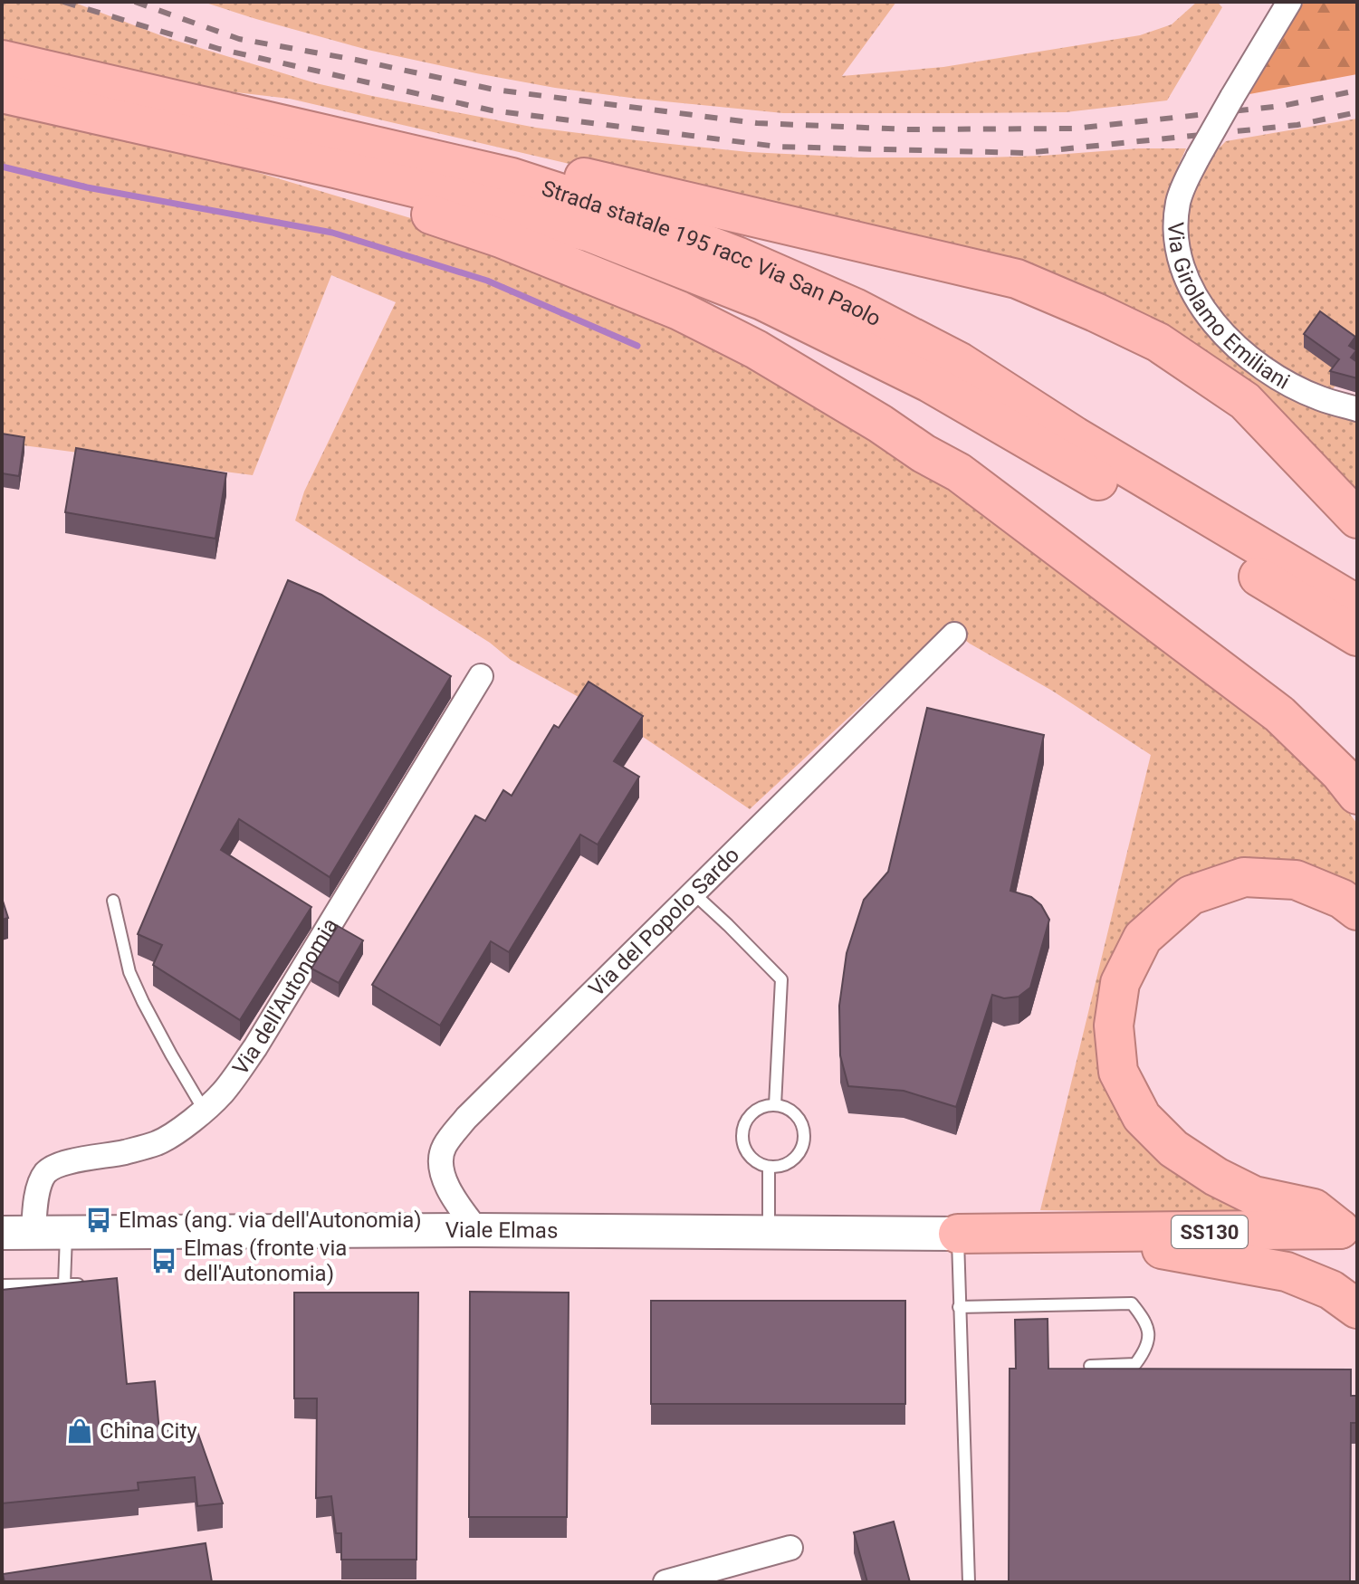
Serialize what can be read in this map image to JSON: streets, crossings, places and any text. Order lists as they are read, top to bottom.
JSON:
{
  "streets": {
    "highway": ["Strada statale 195 racc Via San Paolo", "SS130"],
    "main road": ["Viale Elmas"],
    "street": ["Via Girolamo Emiliani", "Via del Popolo Sardo", "Via dell'Autonomia"]
  },
  "crossings": [
    ["Via del Popolo Sardo", "Viale Elmas"],
    ["Via dell'Autonomia", "Viale Elmas"],
    ["Viale Elmas", "SS130"]
  ],
  "places": {
    "bus stop": ["Elmas (ang. via dell'Autonomia)", "Elmas (fronte via dell'Autonomia)"],
    "shop": ["China City"]
  }
}
